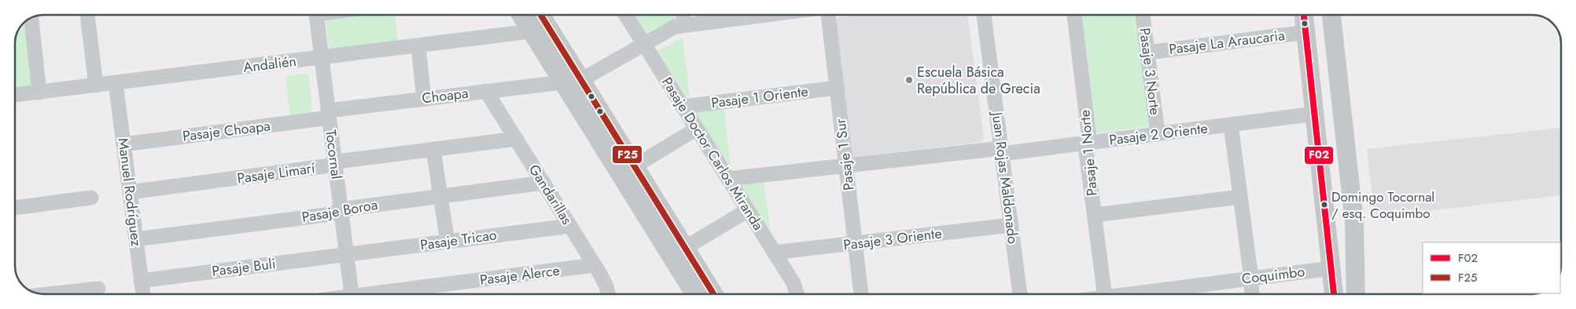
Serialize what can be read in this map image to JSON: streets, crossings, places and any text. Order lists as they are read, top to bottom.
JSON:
{
  "streets": {
    "street": [
      "Pasaje La Araucaria",
      "Andalién",
      "Pasaje 3 Norte",
      "Choapa",
      "Pasaje 1 Oriente",
      "Pasaje Choapa",
      "Pasaje 2 Oriente",
      "Pasaje 1 Norte",
      "Pasaje Doctor Carlos Miranda",
      "Tocornal",
      "Pasaje 1 Sur",
      "Pasaje Limarí",
      "Juan Rojas Maldonado",
      "Manuel Rodríguez",
      "Gandarillas",
      "Pasaje Boroa",
      "Pasaje 3 Oriente",
      "Pasaje Tricao",
      "Pasaje Buli",
      "Pasaje Alerce",
      "Coquimbo"
    ]
  },
  "crossings": [
    ["Pasaje La Araucaria", "Pasaje 3 Norte"],
    ["Andalién", "Tocornal"],
    ["Andalién", "Manuel Rodríguez"],
    ["Pasaje 3 Norte", "Pasaje 2 Oriente"],
    ["Choapa", "Pasaje Choapa"],
    ["Choapa", "Tocornal"],
    ["Choapa", "Gandarillas"],
    ["Pasaje 1 Oriente", "Pasaje Doctor Carlos Miranda"],
    ["Pasaje 1 Oriente", "Pasaje 1 Sur"],
    ["Pasaje Choapa", "Tocornal"],
    ["Pasaje Choapa", "Manuel Rodríguez"],
    ["Pasaje 2 Oriente", "Pasaje 1 Norte"],
    ["Pasaje 2 Oriente", "Pasaje Doctor Carlos Miranda"],
    ["Pasaje 2 Oriente", "Pasaje 1 Sur"],
    ["Pasaje 2 Oriente", "Juan Rojas Maldonado"],
    ["Pasaje Doctor Carlos Miranda", "Pasaje 3 Oriente"],
    ["Tocornal", "Pasaje Limarí"],
    ["Tocornal", "Pasaje Boroa"],
    ["Tocornal", "Pasaje Tricao"],
    ["Tocornal", "Pasaje Buli"],
    ["Pasaje 1 Sur", "Pasaje 3 Oriente"],
    ["Pasaje Limarí", "Manuel Rodríguez"],
    ["Pasaje Limarí", "Gandarillas"],
    ["Juan Rojas Maldonado", "Pasaje 3 Oriente"],
    ["Manuel Rodríguez", "Pasaje Boroa"],
    ["Manuel Rodríguez", "Pasaje Buli"],
    ["Gandarillas", "Pasaje Boroa"],
    ["Gandarillas", "Pasaje Tricao"],
    ["Gandarillas", "Pasaje Alerce"],
    ["Pasaje Tricao", "Pasaje Buli"]
  ],
  "places": ["Escuela Básica República de Grecia", "Domingo Tocornal / esq. Coquimbo"],
  "lines": ["transit line F02", "transit line F25"],
  "legend": ["F02", "F25"]
}
